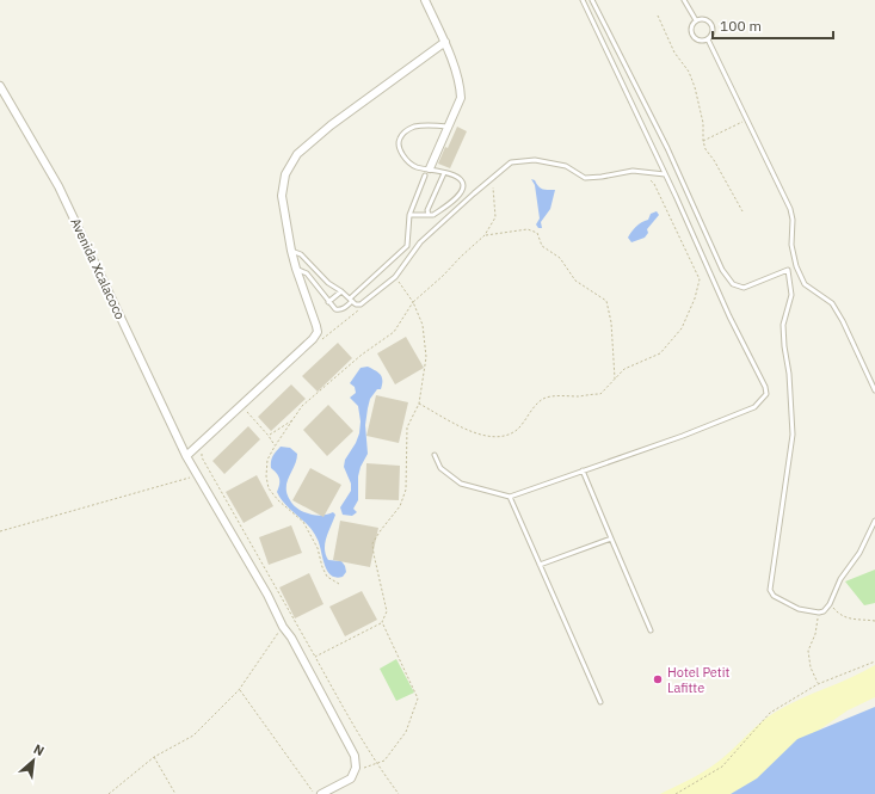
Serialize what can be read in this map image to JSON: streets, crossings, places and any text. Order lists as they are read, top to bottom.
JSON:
{
  "streets": {
    "street": ["Avenida Xcalacoco"]
  },
  "places": ["Hotel Petit Lafitte"],
  "scale_bar": "100 m",
  "north": "top right"
}
